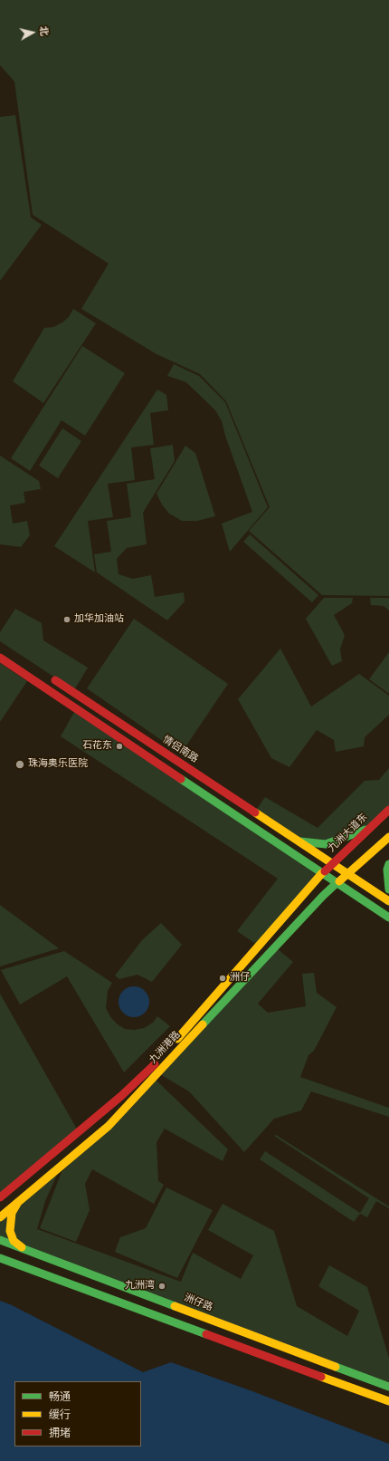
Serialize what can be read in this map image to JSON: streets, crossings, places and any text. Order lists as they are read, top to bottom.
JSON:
{
  "streets": {
    "main road": [
      "情侣南路",
      "九洲大道东",
      "九洲港路",
      "洲仔路"
    ]
  },
  "crossings": [
    ["情侣南路", "九洲大道东"],
    ["九洲大道东", "九洲港路"]
  ],
  "places": [
    "加华加油站",
    "石花东",
    "珠海奥乐医院",
    "洲仔",
    "九洲湾"
  ],
  "legend": ["畅通", "缓行", "拥堵"],
  "north": "right"
}
